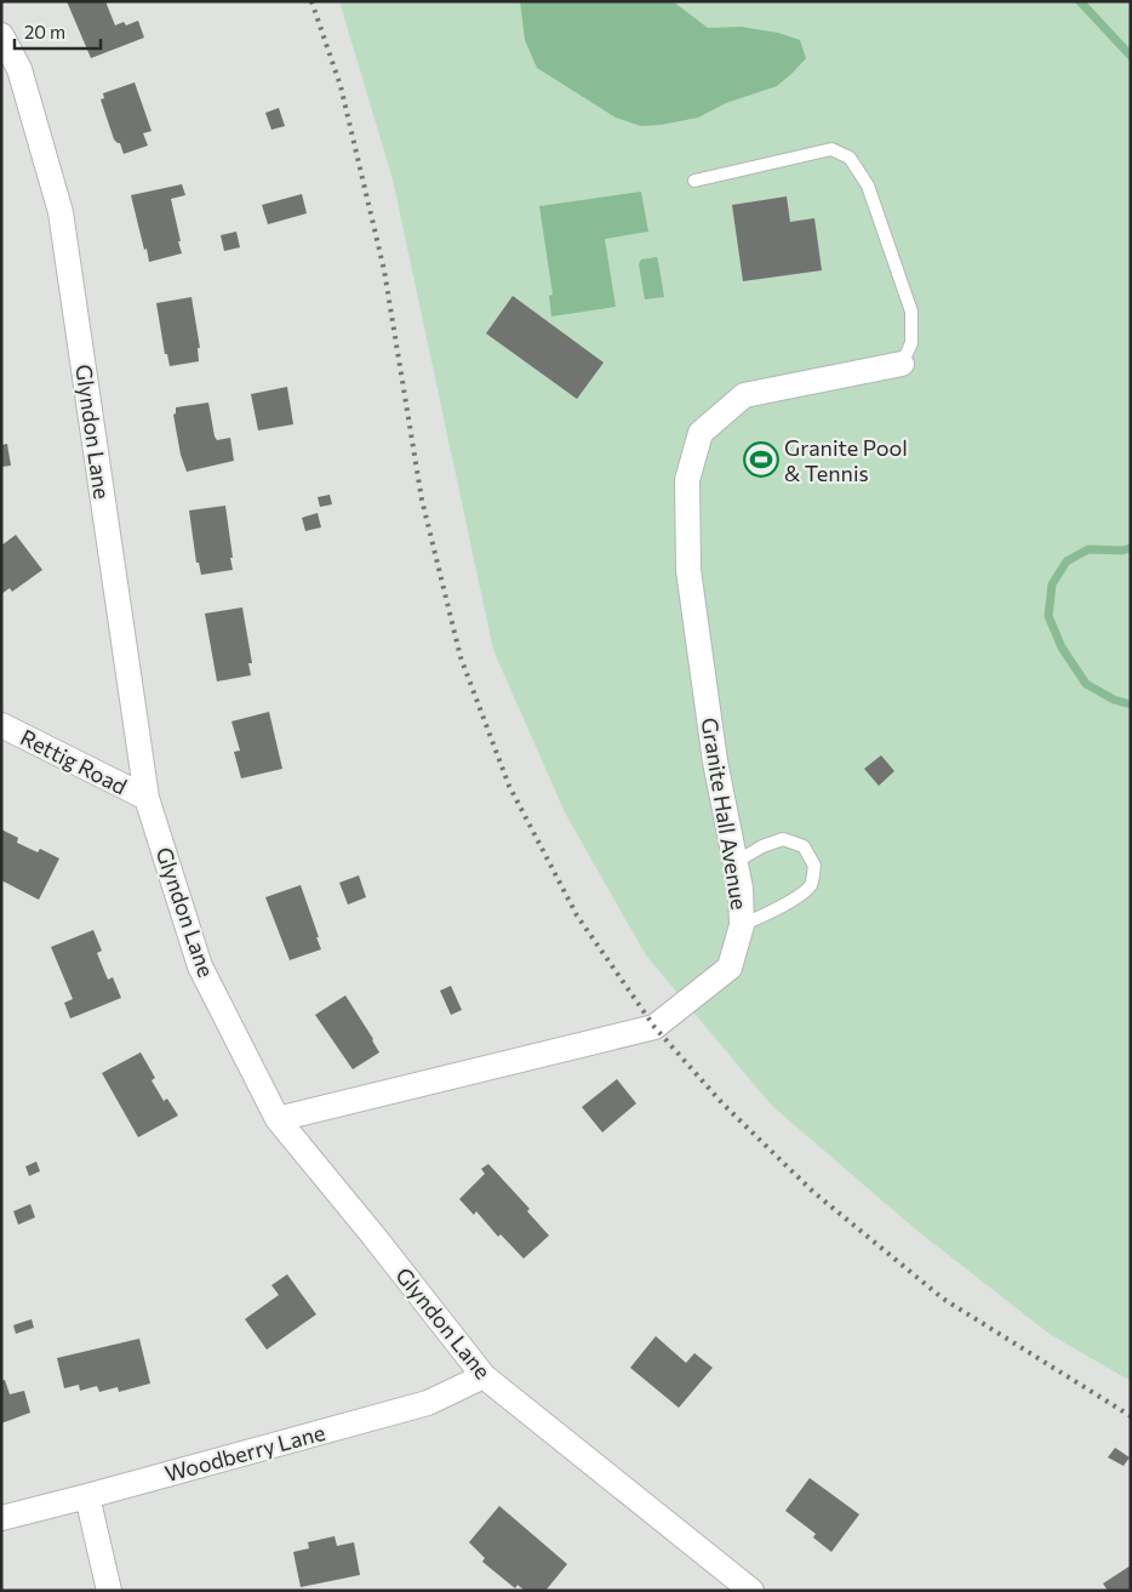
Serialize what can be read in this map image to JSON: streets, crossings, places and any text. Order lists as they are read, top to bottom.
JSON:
{
  "streets": {
    "street": [
      "Glyndon Lane",
      "Rettig Road",
      "Granite Hall Avenue",
      "Woodberry Lane"
    ]
  },
  "crossings": [
    ["Glyndon Lane", "Rettig Road"],
    ["Glyndon Lane", "Granite Hall Avenue"],
    ["Glyndon Lane", "Woodberry Lane"]
  ],
  "places": {
    "sports": ["Granite Pool & Tennis"]
  },
  "scale_bar": "20 m"
}
